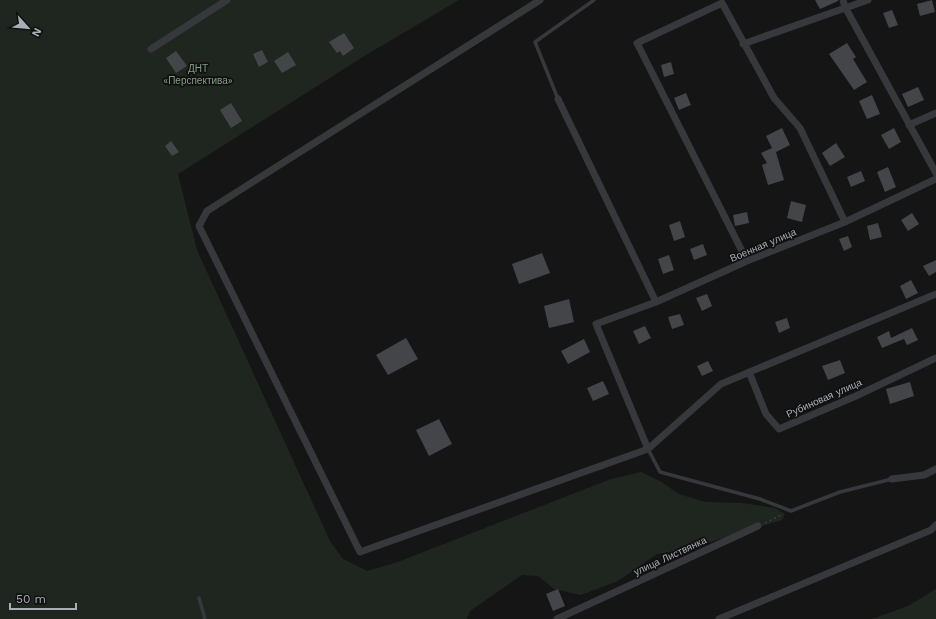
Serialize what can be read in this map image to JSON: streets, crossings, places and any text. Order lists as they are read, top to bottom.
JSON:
{
  "streets": {
    "street": ["Военная улица", "Рубиновая улица", "улица Листвянка"]
  },
  "parks": ["ДНТ «Перспектива»"],
  "scale_bar": "50 m",
  "north": "bottom right"
}
